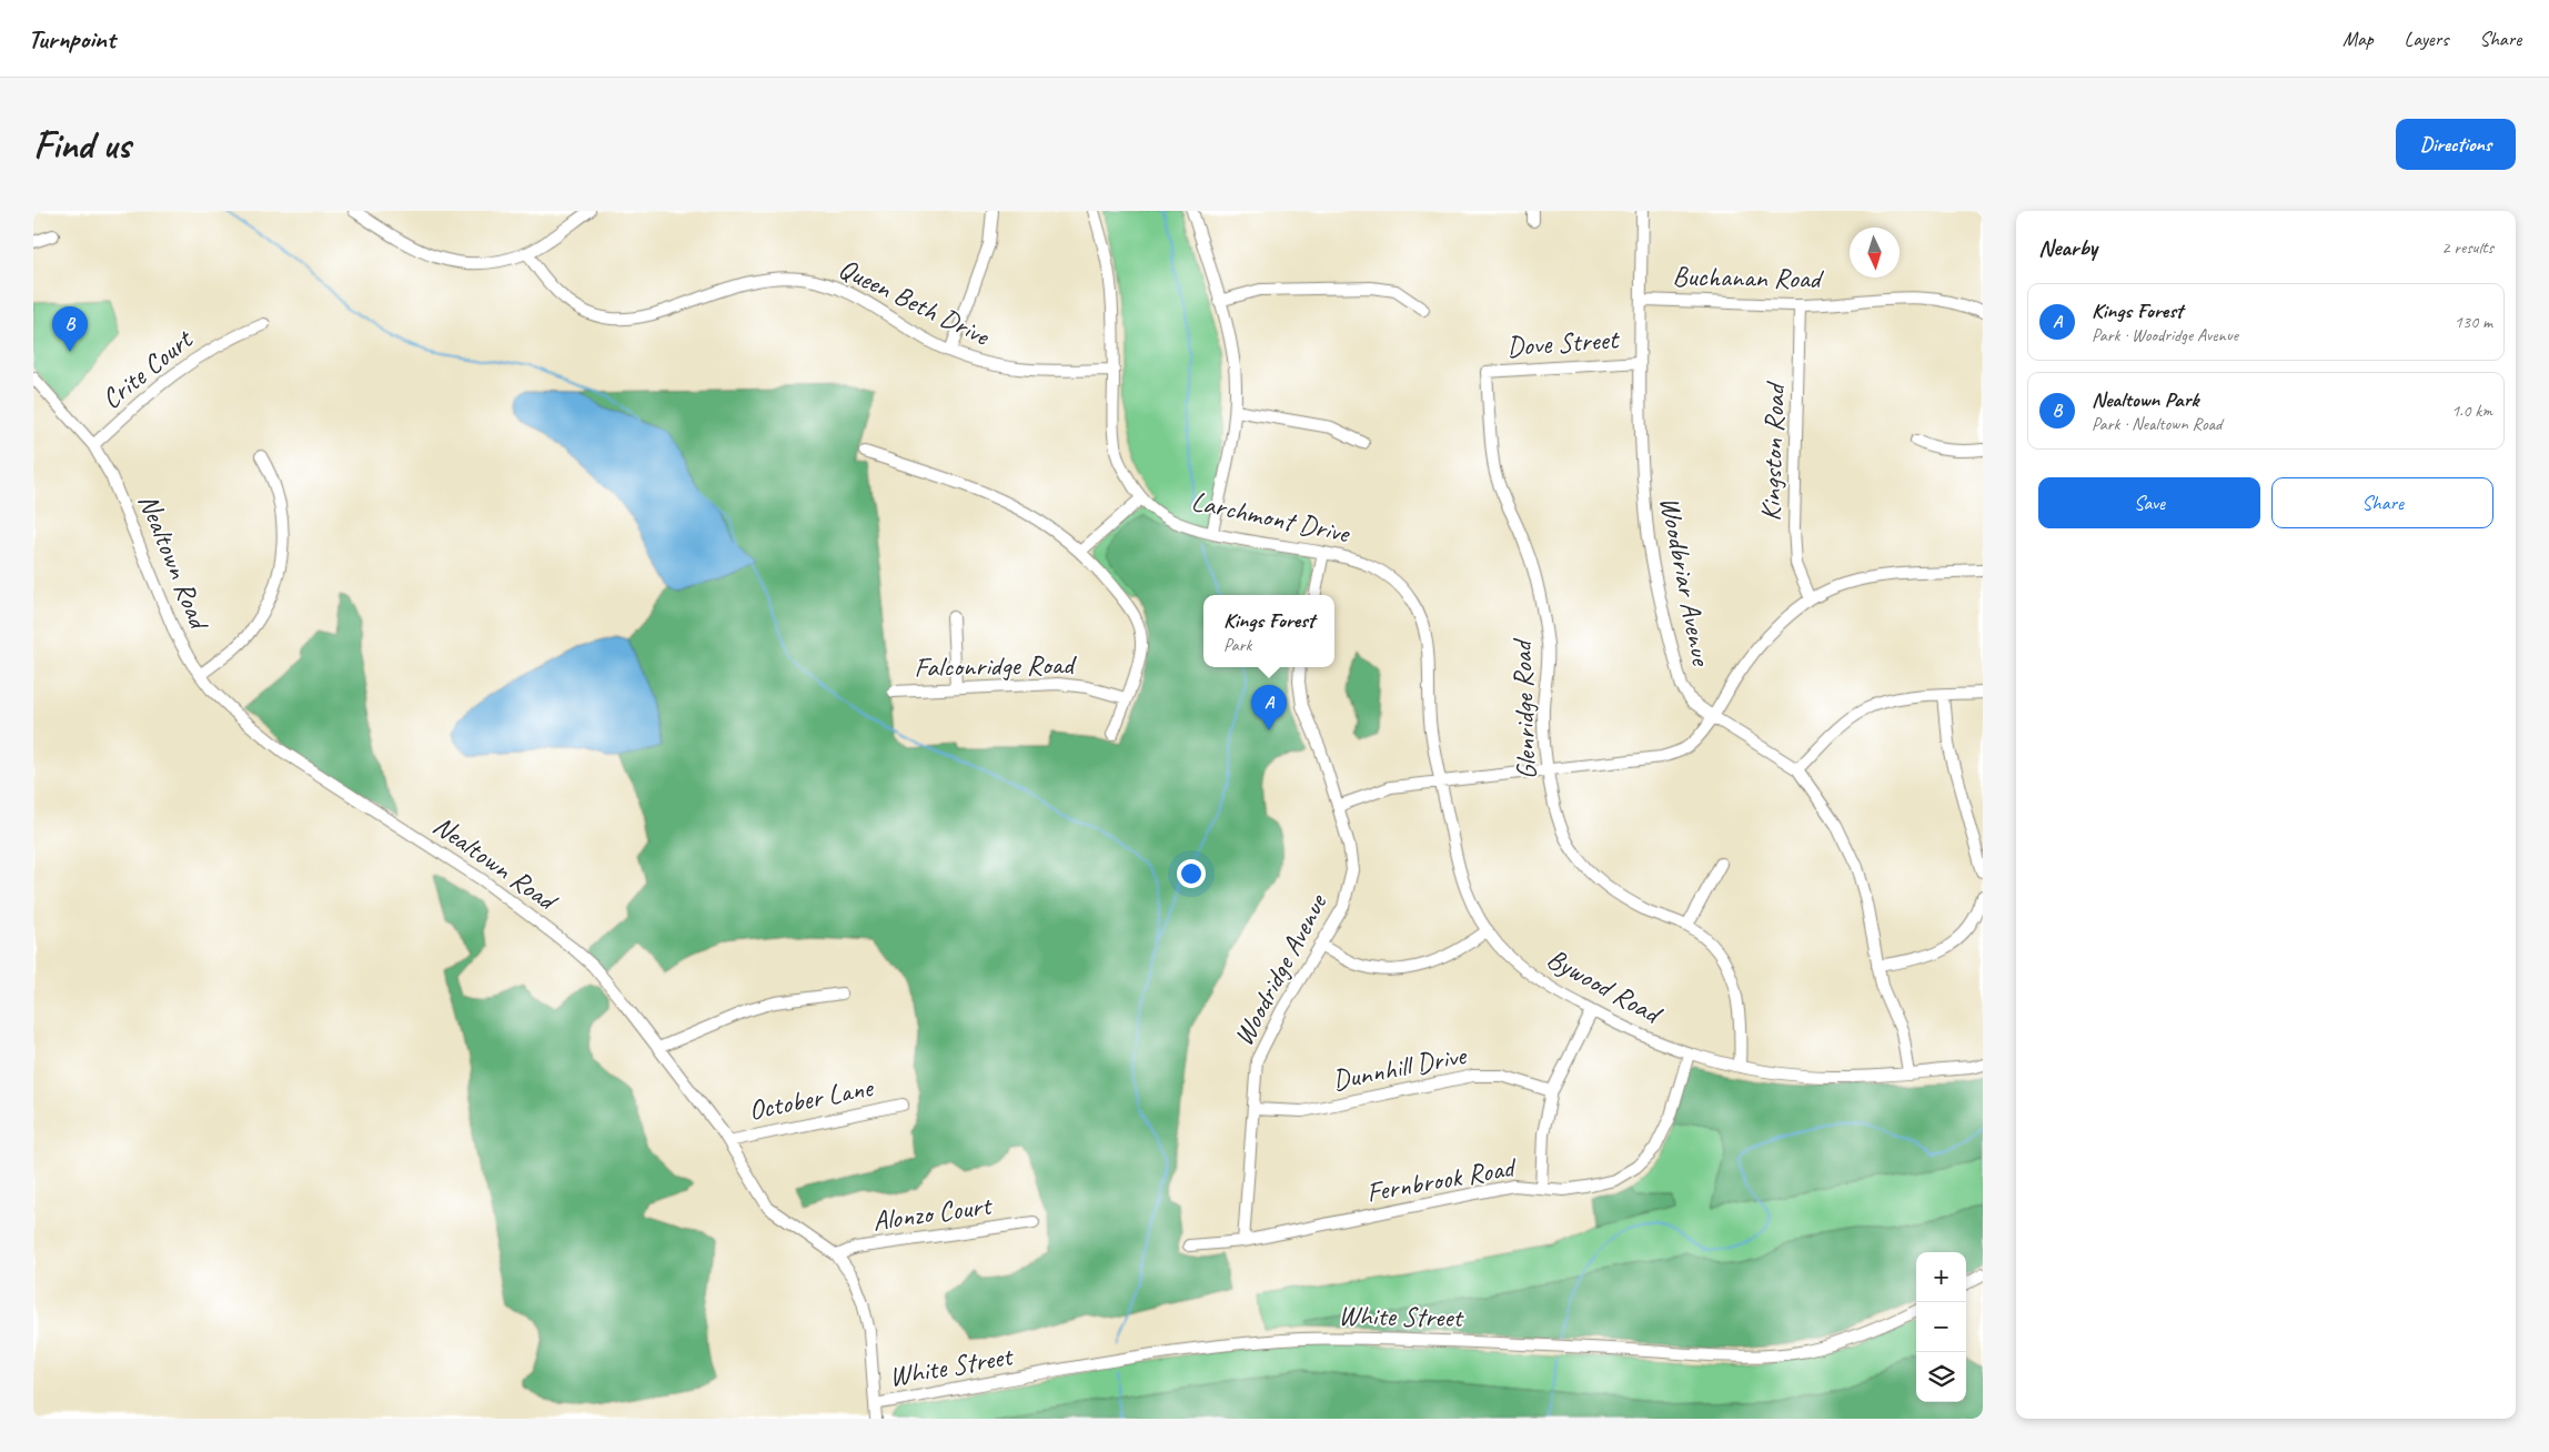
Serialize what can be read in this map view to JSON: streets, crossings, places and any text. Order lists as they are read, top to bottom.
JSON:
{
  "streets": {
    "street": [
      "Buchanan Road",
      "Queen Beth Drive",
      "Dove Street",
      "Crite Court",
      "Kingston Road",
      "Larchmont Drive",
      "Nealtown Road",
      "Woodbriar Avenue",
      "Falconridge Road",
      "Glenridge Road",
      "Woodridge Avenue",
      "Bywood Road",
      "Dunnhill Drive",
      "October Lane",
      "Fernbrook Road",
      "Alonzo Court",
      "White Street"
    ]
  },
  "crossings": [
    ["Buchanan Road", "Kingston Road"],
    ["Buchanan Road", "Woodbriar Avenue"],
    ["Queen Beth Drive", "Larchmont Drive"],
    ["Dove Street", "Woodbriar Avenue"],
    ["Dove Street", "Glenridge Road"],
    ["Crite Court", "Nealtown Road"],
    ["Larchmont Drive", "Bywood Road"],
    ["Nealtown Road", "October Lane"],
    ["Nealtown Road", "Alonzo Court"],
    ["Nealtown Road", "White Street"],
    ["Woodbriar Avenue", "Bywood Road"],
    ["Glenridge Road", "Bywood Road"],
    ["Woodridge Avenue", "Dunnhill Drive"],
    ["Woodridge Avenue", "Fernbrook Road"],
    ["Bywood Road", "Fernbrook Road"]
  ],
  "north": "bottom",
  "page": {
    "header": "Turnpoint",
    "nav": ["Map", "Layers", "Share"],
    "buttons": [
      "Directions",
      ["Save", "Share"]
    ],
    "title": "Find us",
    "heading": ["Nearby", "2 results"],
    "list": [
      {
        "mark": "A",
        "name": "Kings Forest",
        "note": "Park · Woodridge Avenue",
        "value": "130 m"
      },
      {
        "mark": "B",
        "name": "Nealtown Park",
        "note": "Park · Nealtown Road",
        "value": "1.0 km"
      }
    ],
    "pins": ["B", "A"],
    "popup": ["Kings Forest", "Park"],
    "map_buttons": ["+", "−"]
  }
}
